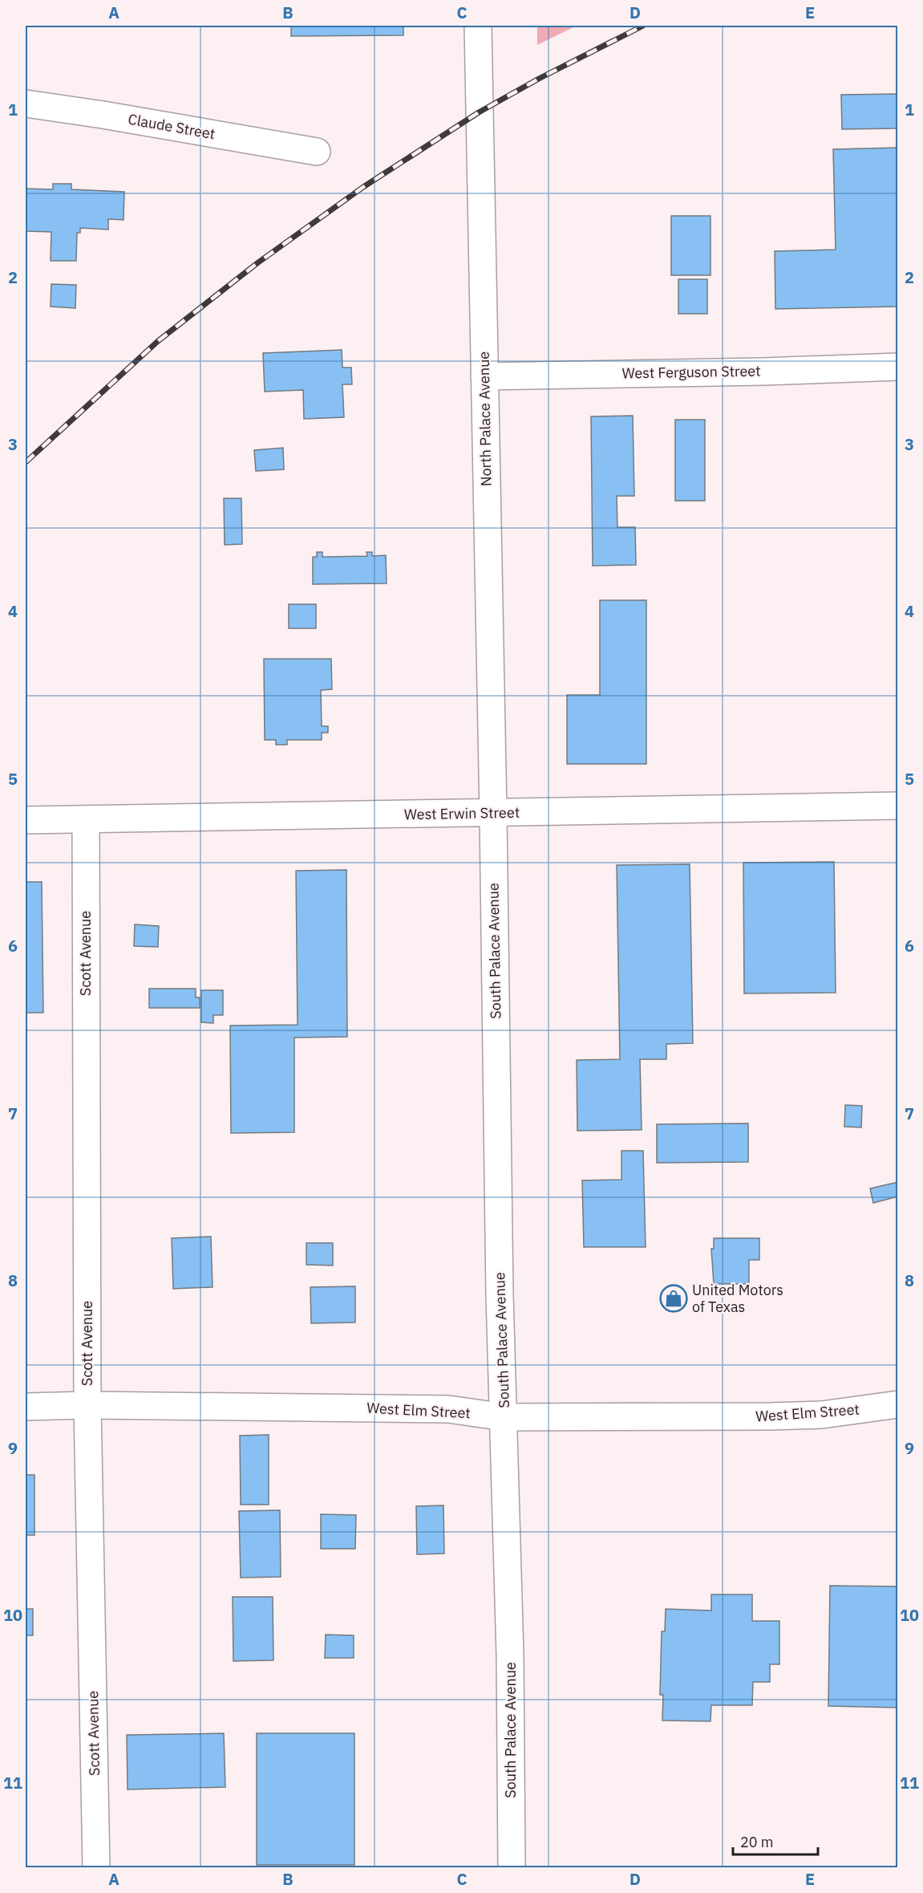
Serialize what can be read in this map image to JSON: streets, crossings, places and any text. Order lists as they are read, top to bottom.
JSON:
{
  "streets": {
    "main road": [
      "Claude Street",
      "West Ferguson Street",
      "North Palace Avenue",
      "West Erwin Street",
      "South Palace Avenue",
      "Scott Avenue",
      "West Elm Street"
    ]
  },
  "crossings": [
    ["West Ferguson Street", "North Palace Avenue"],
    ["North Palace Avenue", "West Erwin Street"],
    ["North Palace Avenue", "South Palace Avenue"],
    ["West Erwin Street", "South Palace Avenue"],
    ["West Erwin Street", "Scott Avenue"],
    ["South Palace Avenue", "West Elm Street"],
    ["Scott Avenue", "West Elm Street"]
  ],
  "places": {
    "shop": ["United Motors of Texas"]
  },
  "scale_bar": "20 m",
  "grid": {
    "columns": [
      "A",
      "B",
      "C",
      "D",
      "E"
    ],
    "rows": [
      "1",
      "2",
      "3",
      "4",
      "5",
      "6",
      "7",
      "8",
      "9",
      "10",
      "11"
    ]
  }
}
